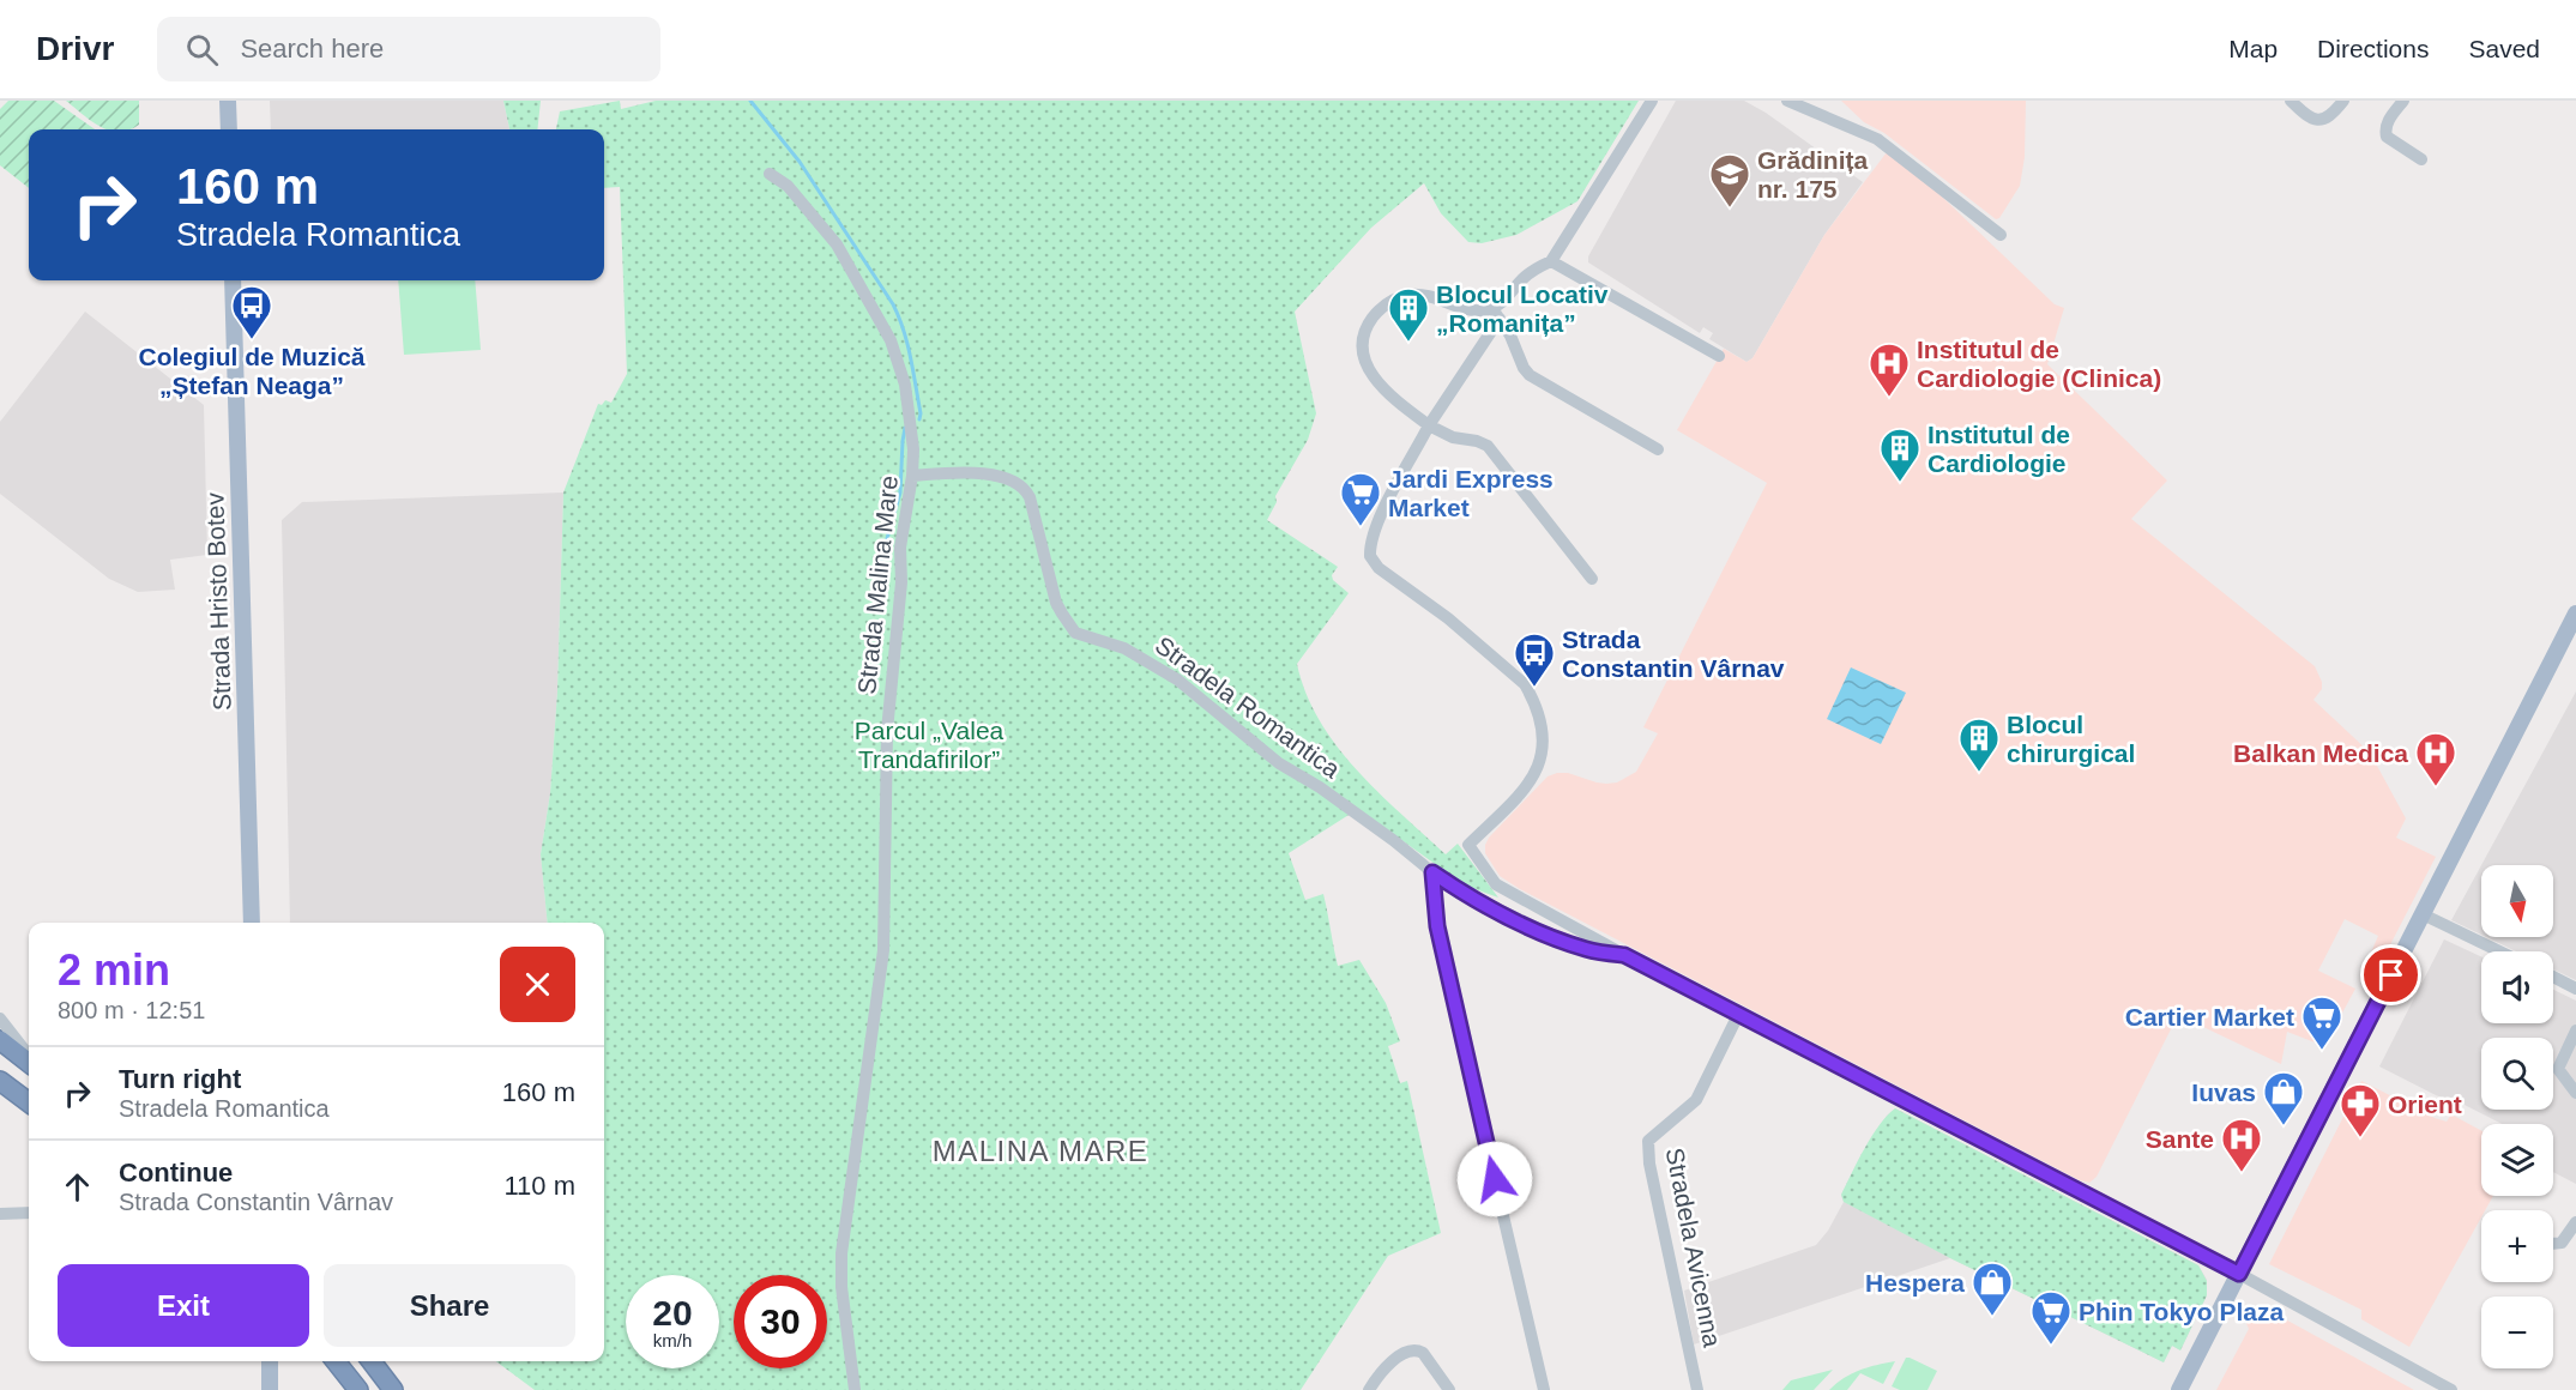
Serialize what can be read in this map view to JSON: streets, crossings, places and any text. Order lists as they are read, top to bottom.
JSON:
{
  "streets": {
    "main road": ["Strada Hristo Botev"],
    "street": ["Strada Malina Mare", "Stradela Romantica", "Stradela Avicenna"]
  },
  "crossings": [
    ["Strada Malina Mare", "Stradela Romantica"]
  ],
  "districts": ["MALINA MARE"],
  "parks": ["Parcul „Valea Trandafirilor”"],
  "places": {
    "school or university": ["Grădinița nr. 175"],
    "bus stop": ["Colegiul de Muzică „Ștefan Neaga”", "Strada Constantin Vârnav"],
    "building": ["Blocul Locativ „Romanița”", "Institutul de Cardiologie", "Blocul chirurgical"],
    "hospital": ["Institutul de Cardiologie (Clinica)", "Balkan Medica", "Sante"],
    "supermarket": ["Jardi Express Market", "Cartier Market", "Phin Tokyo Plaza"],
    "shop": ["Iuvas", "Hespera"],
    "pharmacy": ["Orient"]
  },
  "north": "bottom",
  "page": {
    "header": "Drivr",
    "search": "Search here",
    "nav": ["Map", "Directions", "Saved"],
    "turn": ["160 m", "Stradela Romantica"],
    "map_buttons": ["+", "−"],
    "heading": ["2 min", "800 m · 12:51"],
    "list": [
      {
        "name": "Turn right",
        "note": "Stradela Romantica",
        "value": "160 m"
      },
      {
        "name": "Continue",
        "note": "Strada Constantin Vârnav",
        "value": "110 m"
      }
    ],
    "buttons": ["Exit", "Share"],
    "speed": "20 km/h",
    "limit": "30"
  }
}
